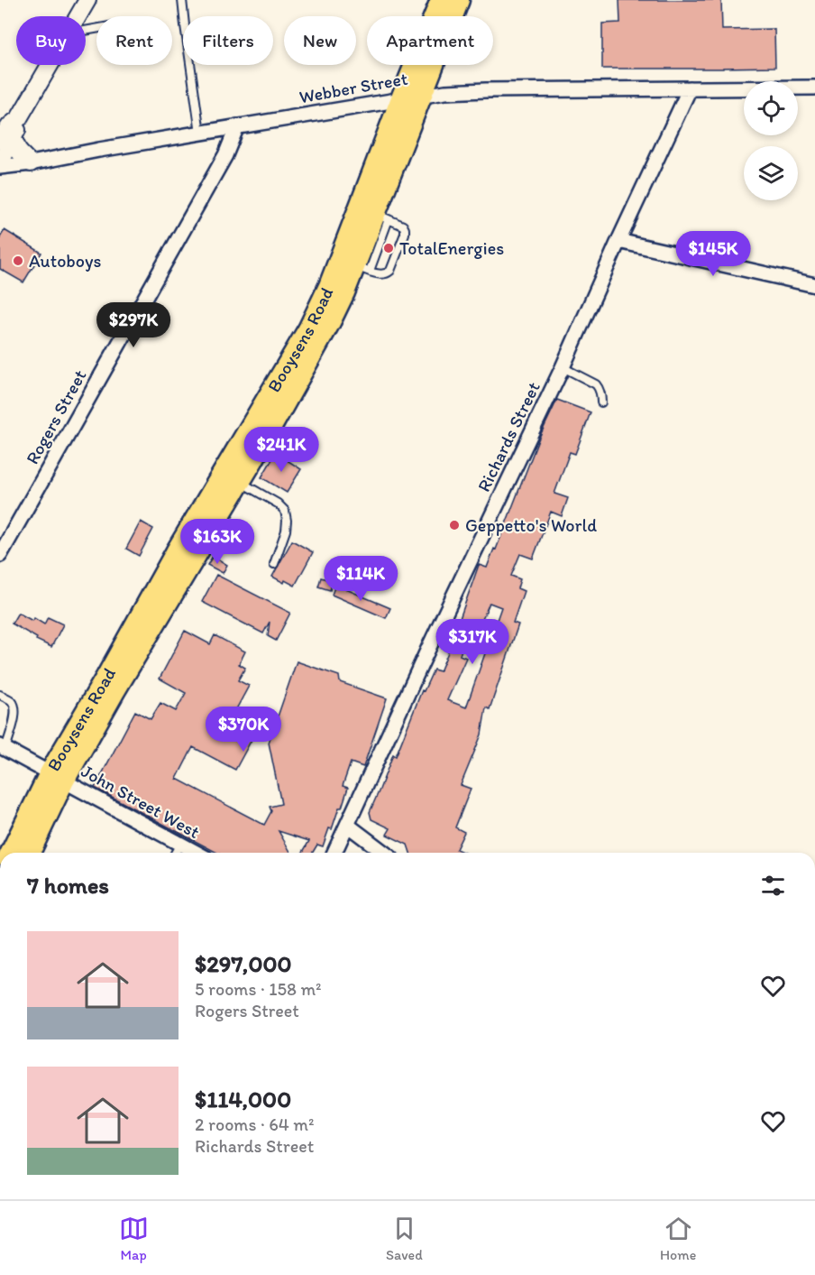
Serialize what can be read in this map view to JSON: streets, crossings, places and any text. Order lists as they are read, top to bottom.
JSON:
{
  "streets": {
    "main road": ["Booysens Road"],
    "street": [
      "Webber Street",
      "Rogers Street",
      "Richards Street",
      "John Street West"
    ]
  },
  "crossings": [
    ["Webber Street", "Booysens Road"],
    ["Webber Street", "Rogers Street"],
    ["Webber Street", "Richards Street"],
    ["Booysens Road", "John Street West"]
  ],
  "places": ["TotalEnergies", "Autoboys", "Geppetto's World"],
  "page": {
    "chip": [
      "Buy",
      "Rent",
      "Filters",
      "New",
      "Apartment"
    ],
    "price": [
      "$145K",
      "$297K",
      "$241K",
      "$163K",
      "$114K",
      "$317K",
      "$370K"
    ],
    "heading": "7 homes",
    "list": [
      {
        "name": "$297,000",
        "note": "5 rooms · 158 m² · Rogers Street"
      },
      {
        "name": "$114,000",
        "note": "2 rooms · 64 m² · Richards Street"
      }
    ],
    "tabs": ["Map", "Saved", "Home"]
  }
}
